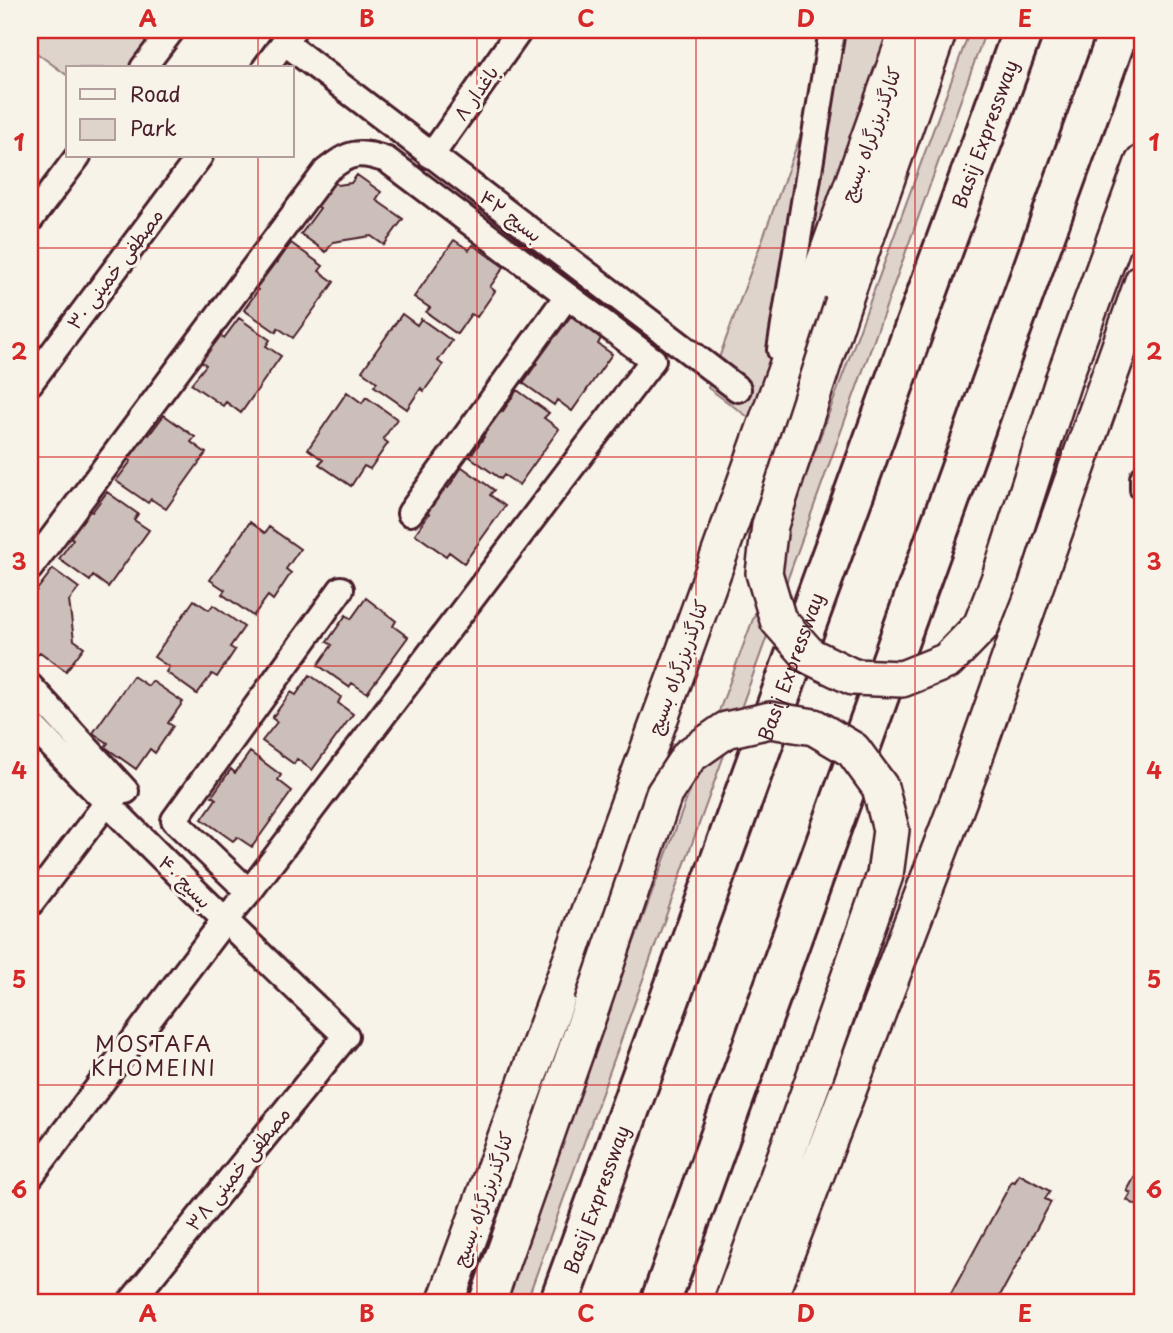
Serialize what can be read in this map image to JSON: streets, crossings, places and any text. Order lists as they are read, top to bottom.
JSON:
{
  "streets": {
    "highway": ["Basij Expressway"],
    "main road": ["کنارگذربزرگراه بسیج"],
    "street": [
      "باغدار ۸",
      "بسیج ۴۲",
      "مصطفی خمینی ۳۰",
      "بسیج ۴۰",
      "مصطفی خمینی ۳۸"
    ]
  },
  "crossings": [
    ["باغدار ۸", "بسیج ۴۲"],
    ["بسیج ۴۰", "مصطفی خمینی ۳۸"]
  ],
  "districts": ["MOSTAFA KHOMEINI"],
  "legend": ["Road", "Park"],
  "grid": {
    "columns": [
      "A",
      "B",
      "C",
      "D",
      "E"
    ],
    "rows": [
      "1",
      "2",
      "3",
      "4",
      "5",
      "6"
    ]
  }
}
